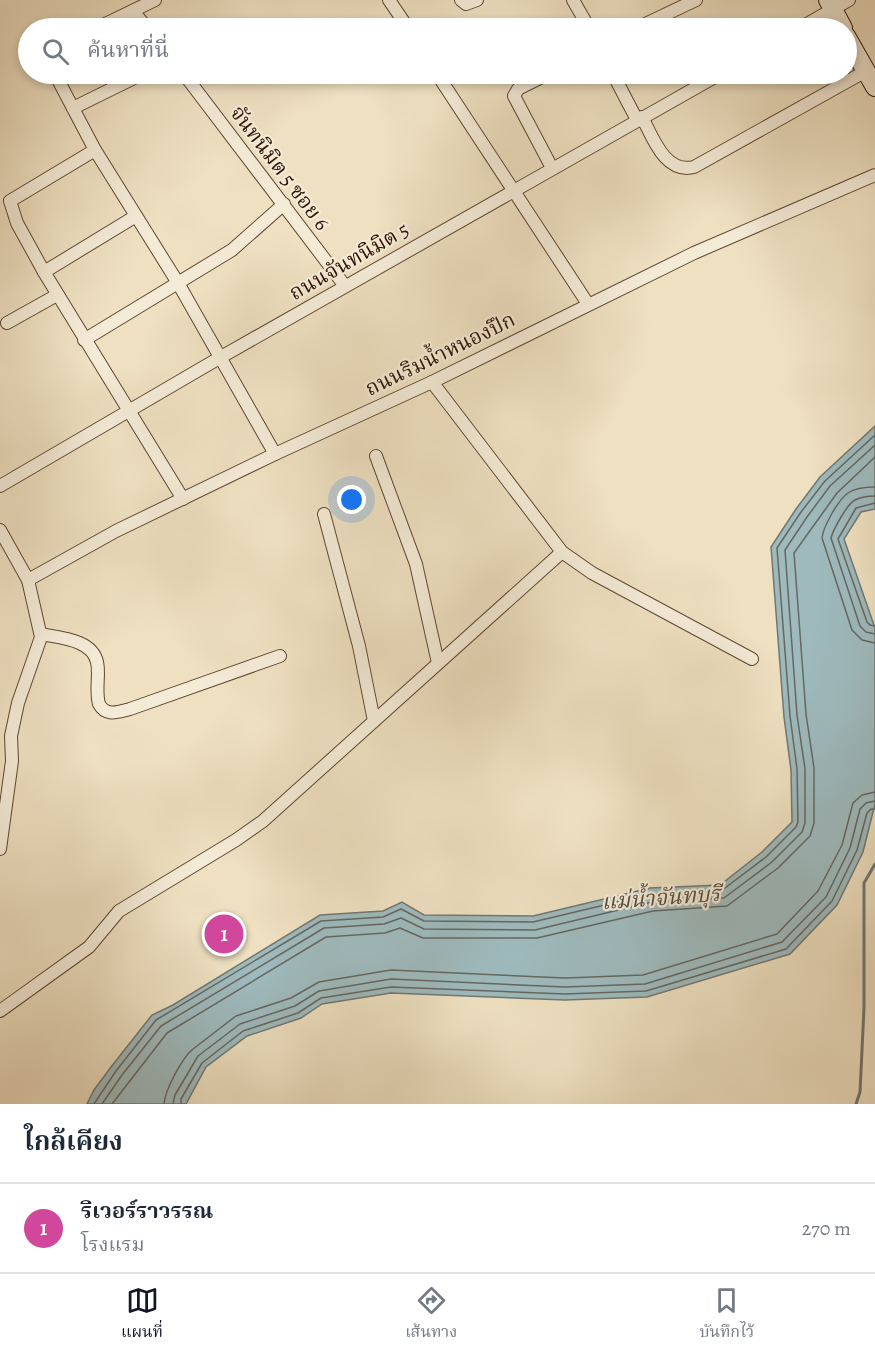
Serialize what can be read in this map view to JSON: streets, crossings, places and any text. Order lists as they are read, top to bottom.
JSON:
{
  "streets": {
    "street": ["จันทนิมิต 5 ซอย 6", "ถนนจันทนิมิต 5", "ถนนริมน้ำหนองปึก"]
  },
  "crossings": [
    ["จันทนิมิต 5 ซอย 6", "ถนนจันทนิมิต 5"]
  ],
  "water": ["แม่น้ำจันทบุรี"],
  "page": {
    "search": "ค้นหาที่นี่",
    "pins": "1",
    "heading": "ใกล้เคียง",
    "list": [
      {
        "mark": "1",
        "name": "ริเวอร์ราวรรณ",
        "note": "โรงแรม",
        "value": "270 m"
      }
    ],
    "nav": ["แผนที่", "เส้นทาง", "บันทึกไว้"]
  }
}
